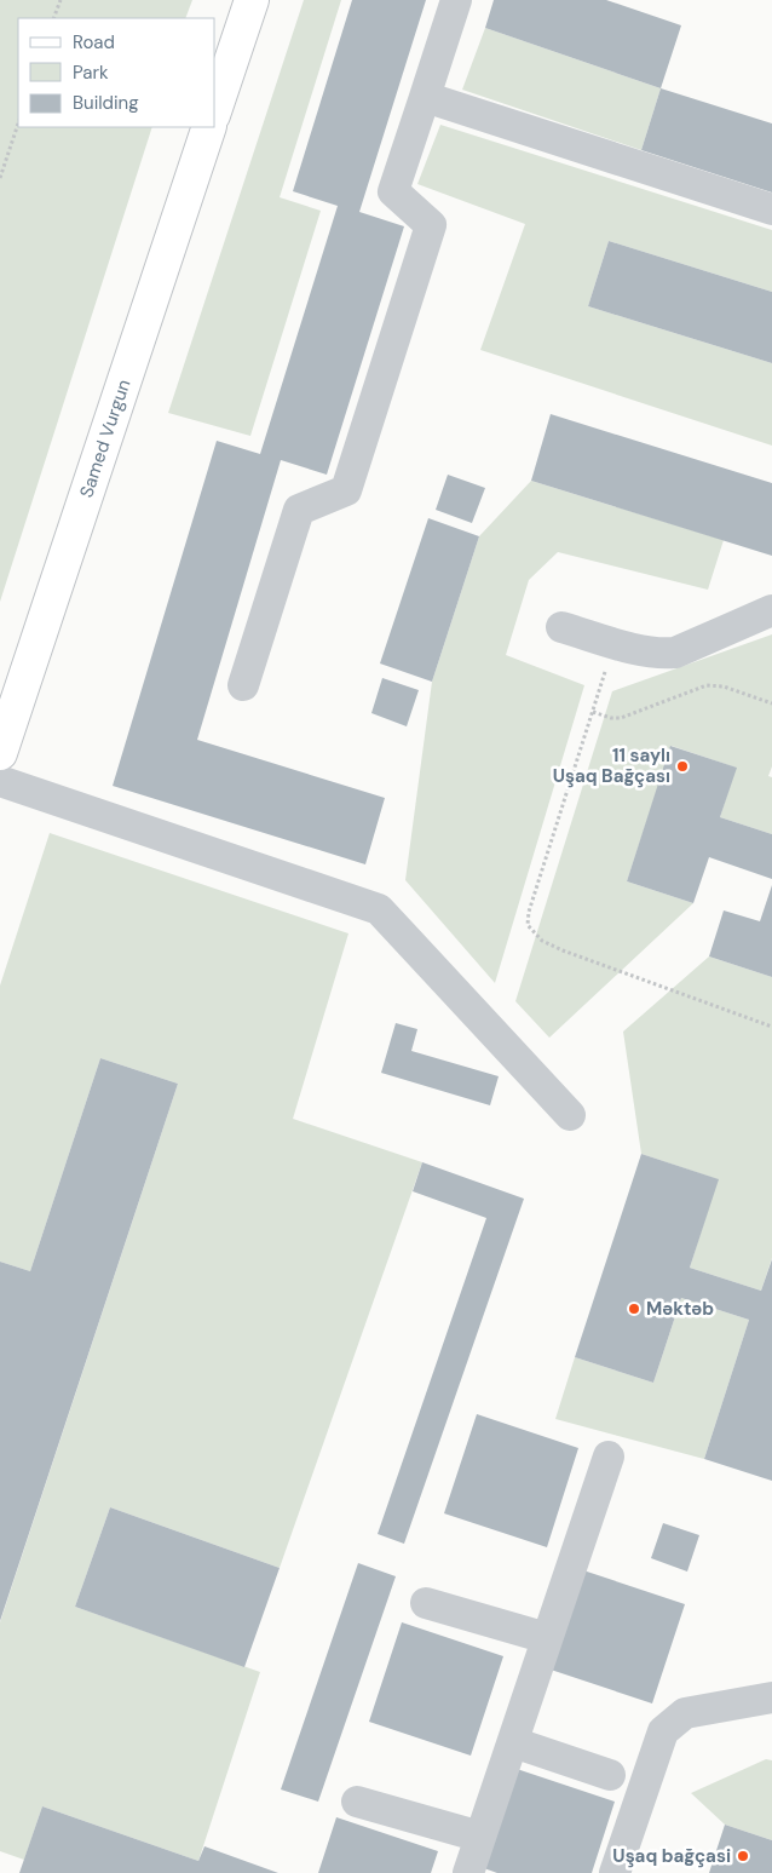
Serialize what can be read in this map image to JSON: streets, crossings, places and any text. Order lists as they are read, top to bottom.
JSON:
{
  "streets": {
    "main road": ["Samed Vurgun"]
  },
  "places": ["11 saylı Uşaq Bağçası", "Məktəb", "Uşaq bağçasi"],
  "legend": ["Road", "Park", "Building"]
}
